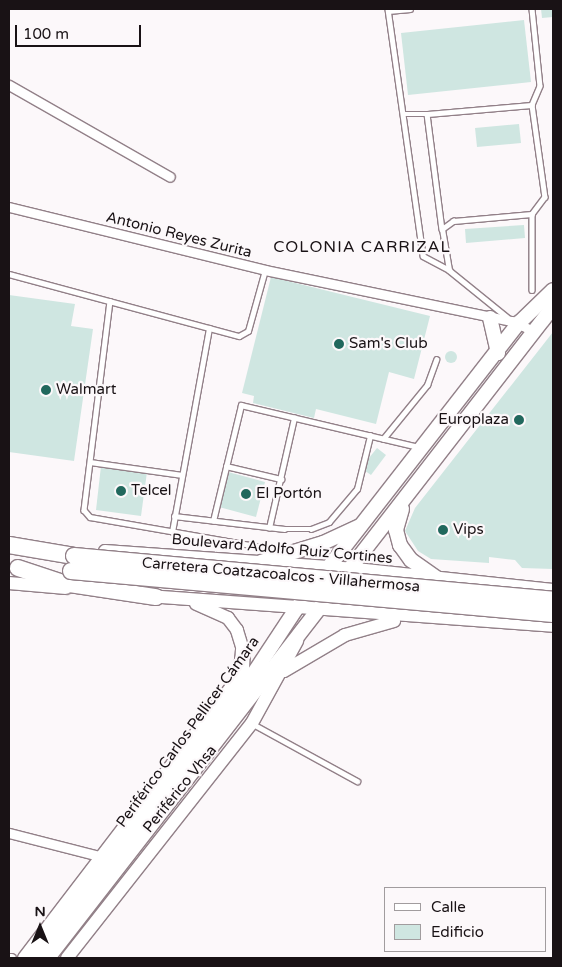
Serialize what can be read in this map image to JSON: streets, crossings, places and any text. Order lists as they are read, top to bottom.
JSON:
{
  "streets": {
    "highway": ["Carretera Coatzacoalcos - Villahermosa"],
    "main road": ["Periférico Carlos Pellicer Cámara"],
    "street": ["Antonio Reyes Zurita", "Boulevard Adolfo Ruiz Cortines", "Periférico Vhsa"]
  },
  "crossings": [
    ["Antonio Reyes Zurita", "Periférico Carlos Pellicer Cámara"],
    ["Boulevard Adolfo Ruiz Cortines", "Carretera Coatzacoalcos - Villahermosa"],
    ["Boulevard Adolfo Ruiz Cortines", "Periférico Carlos Pellicer Cámara"],
    ["Periférico Carlos Pellicer Cámara", "Periférico Vhsa"]
  ],
  "districts": ["COLONIA CARRIZAL"],
  "places": [
    "Sam's Club",
    "Walmart",
    "Europlaza",
    "Telcel",
    "El Portón",
    "Vips"
  ],
  "legend": ["Calle", "Edificio"],
  "scale_bar": "100 m",
  "north": "top"
}
